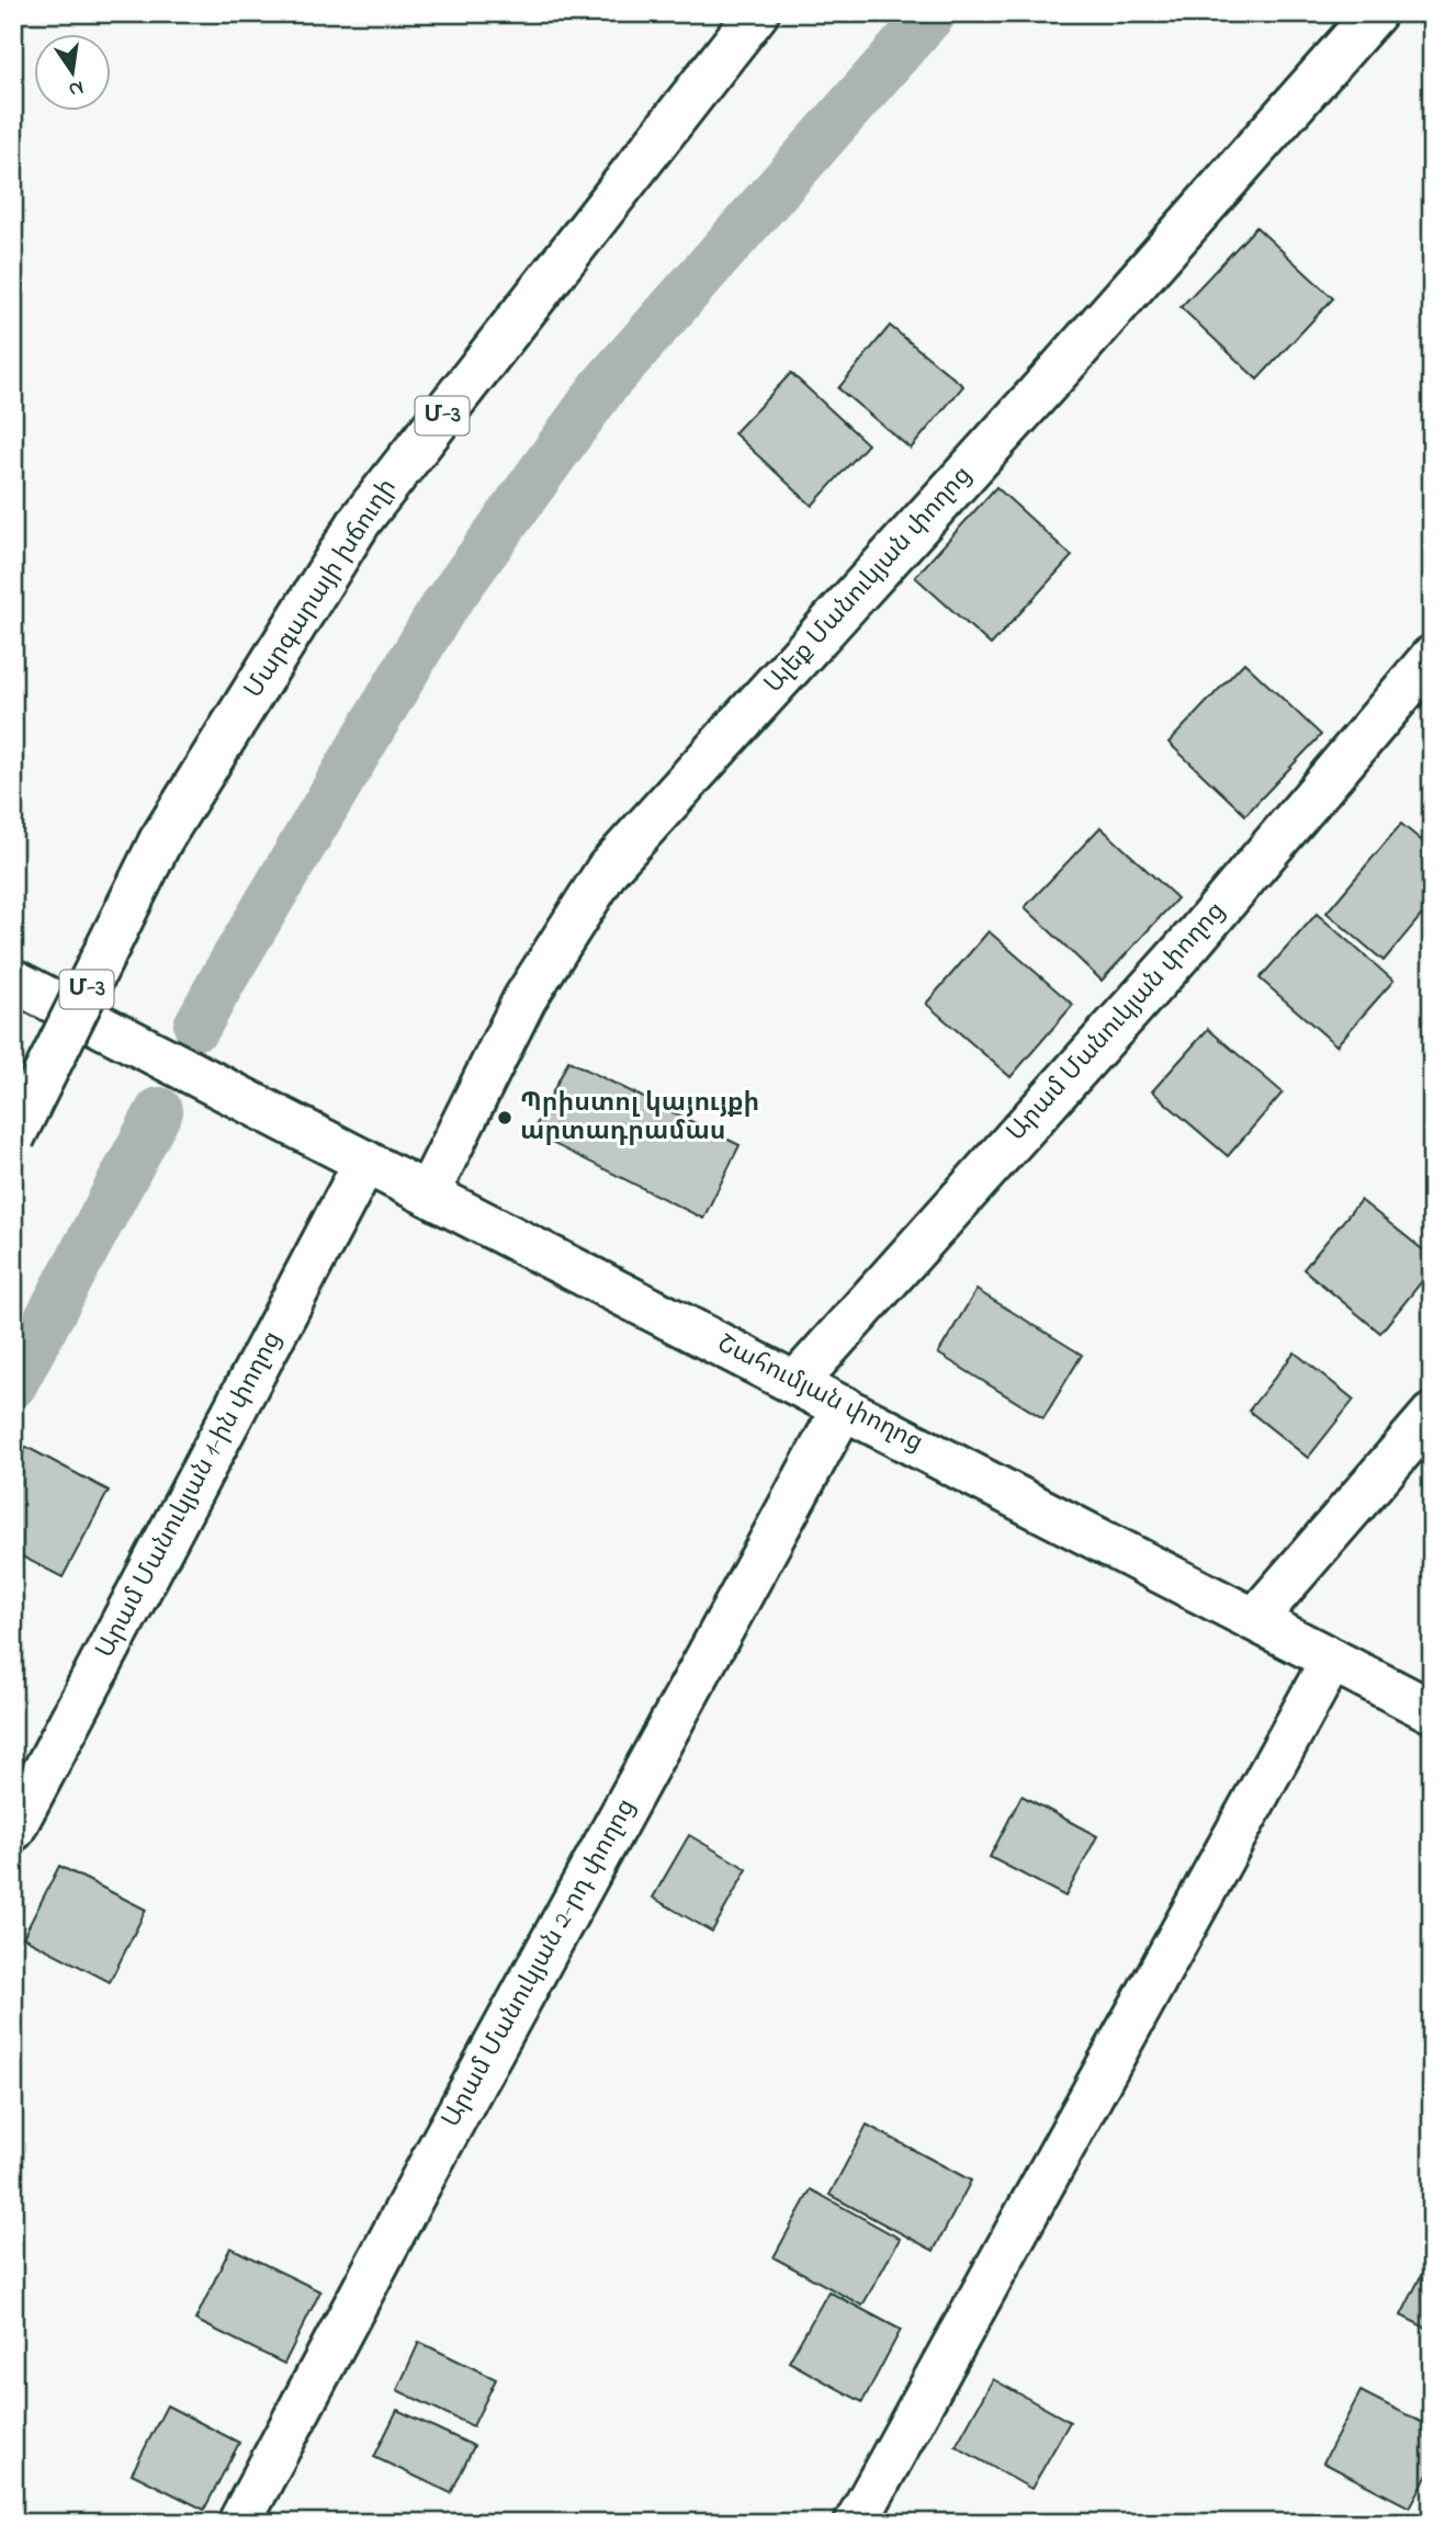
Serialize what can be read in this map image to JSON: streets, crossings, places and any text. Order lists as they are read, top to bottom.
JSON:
{
  "streets": {
    "main road": [
      "Մ-3",
      "Ալեք Մանուկյան փողոց",
      "Մարգարայի խճուղի",
      "Արամ Մանուկյան փողոց",
      "Շահումյան փողոց",
      "Արամ Մանուկյան 1-ին փողոց",
      "Արամ Մանուկյան 2-րդ փողոց"
    ]
  },
  "crossings": [
    ["Ալեք Մանուկյան փողոց", "Շահումյան փողոց"],
    ["Արամ Մանուկյան փողոց", "Շահումյան փողոց"],
    ["Շահումյան փողոց", "Արամ Մանուկյան 1-ին փողոց"],
    ["Շահումյան փողոց", "Արամ Մանուկյան 2-րդ փողոց"]
  ],
  "places": ["Պրիստոլ կայույքի արտադրամաս"],
  "north": "bottom"
}
